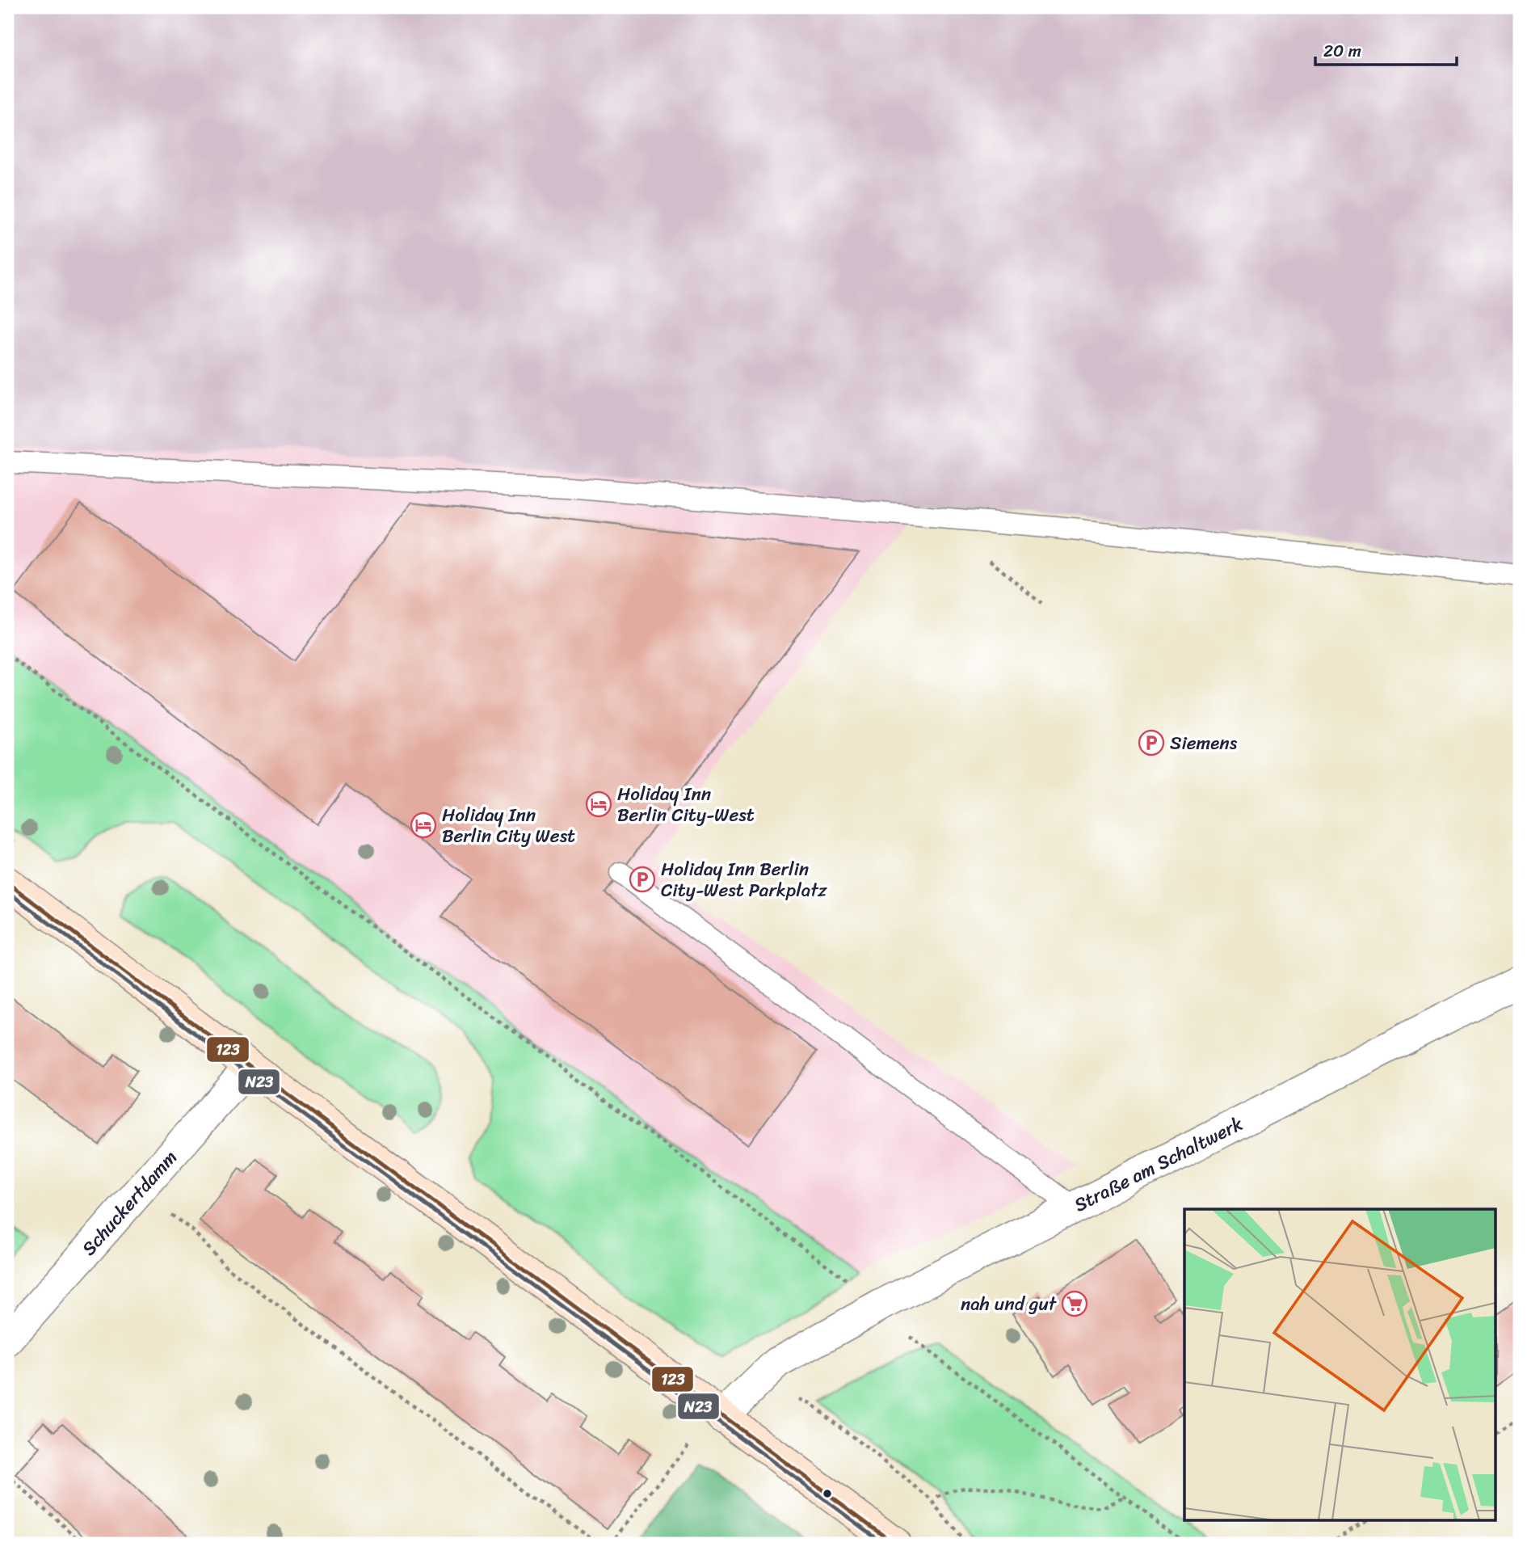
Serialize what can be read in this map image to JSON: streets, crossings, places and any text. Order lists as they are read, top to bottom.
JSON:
{
  "streets": {
    "street": ["Straße am Schaltwerk", "Schuckertdamm"]
  },
  "places": {
    "parking": ["Siemens", "Holiday Inn Berlin City-West Parkplatz"],
    "hotel": ["Holiday Inn Berlin City-West", "Holiday Inn Berlin City West"],
    "supermarket": ["nah und gut"]
  },
  "lines": ["transit line 123", "transit line N23"],
  "scale_bar": "20 m"
}
